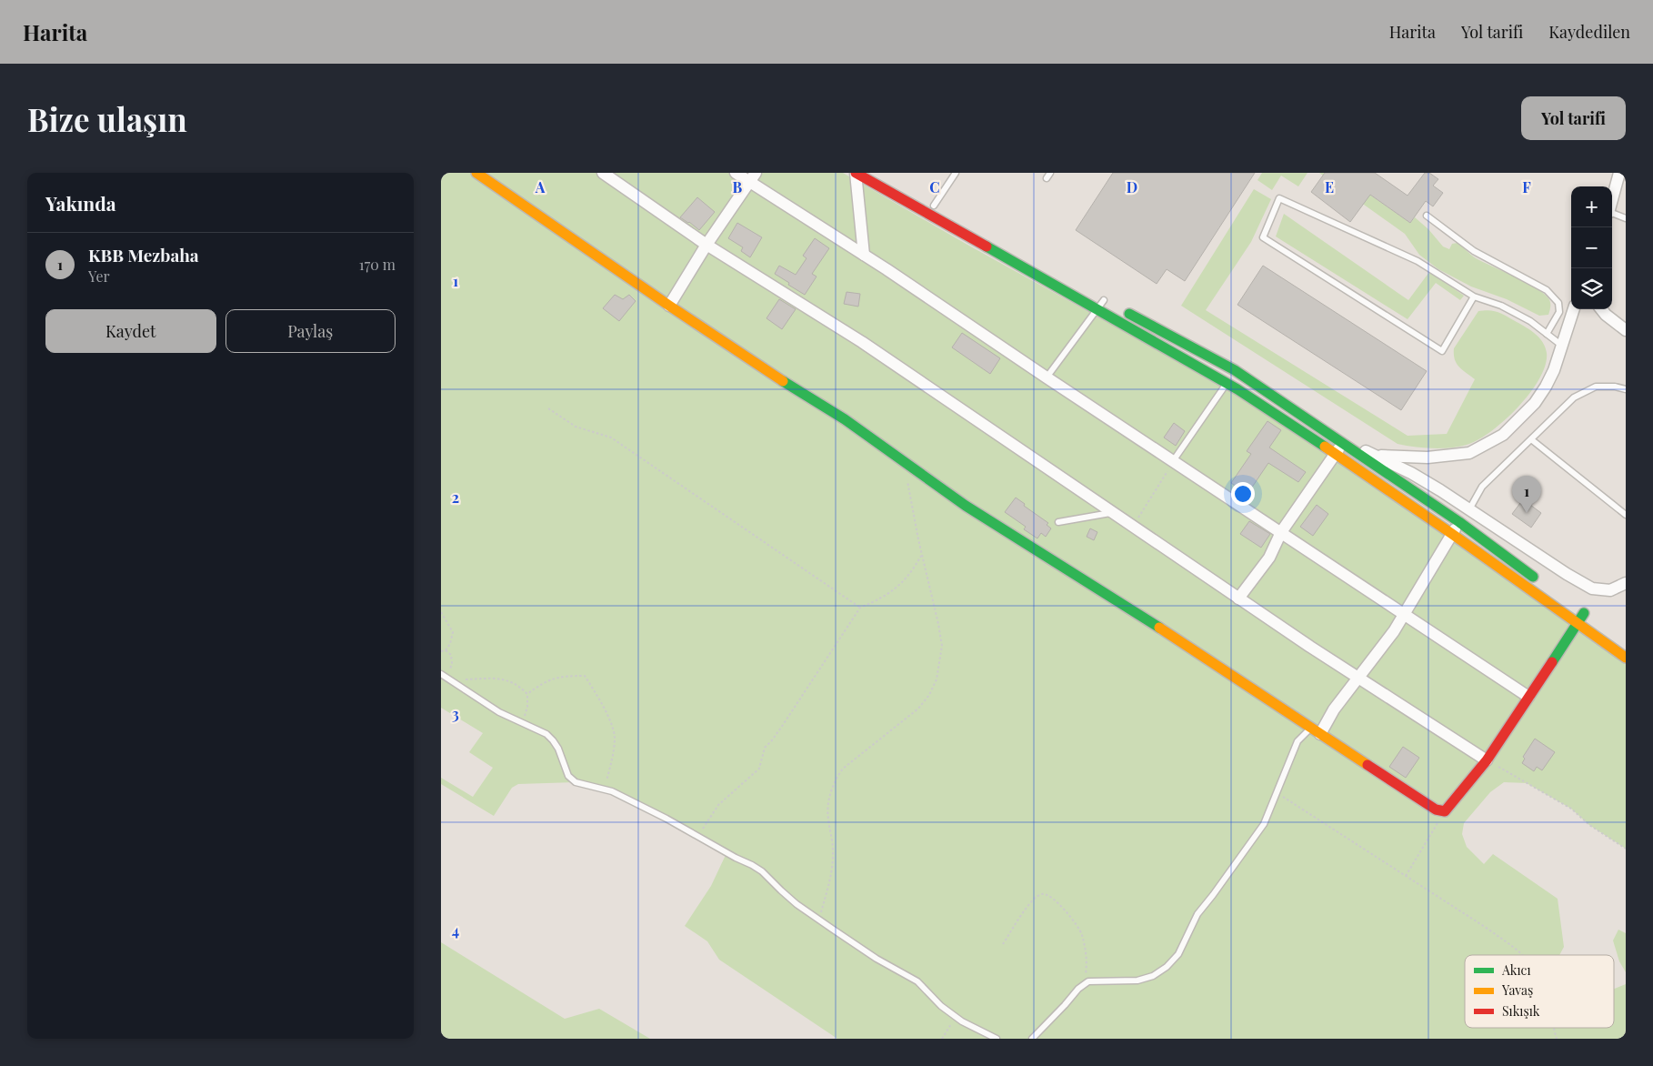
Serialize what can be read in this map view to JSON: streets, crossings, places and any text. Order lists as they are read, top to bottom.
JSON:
{
  "legend": ["Akıcı", "Yavaş", "Sıkışık"],
  "page": {
    "header": "Harita",
    "nav": ["Harita", "Yol tarifi", "Kaydedilen"],
    "buttons": [
      "Yol tarifi",
      ["Kaydet", "Paylaş"]
    ],
    "title": "Bize ulaşın",
    "heading": "Yakında",
    "map_buttons": ["+", "−"],
    "list": [
      {
        "mark": "1",
        "name": "KBB Mezbaha",
        "note": "Yer",
        "value": "170 m"
      }
    ],
    "pins": "1"
  },
  "grid": {
    "columns": [
      "A",
      "B",
      "C",
      "D",
      "E",
      "F"
    ],
    "rows": [
      "1",
      "2",
      "3",
      "4"
    ]
  }
}
